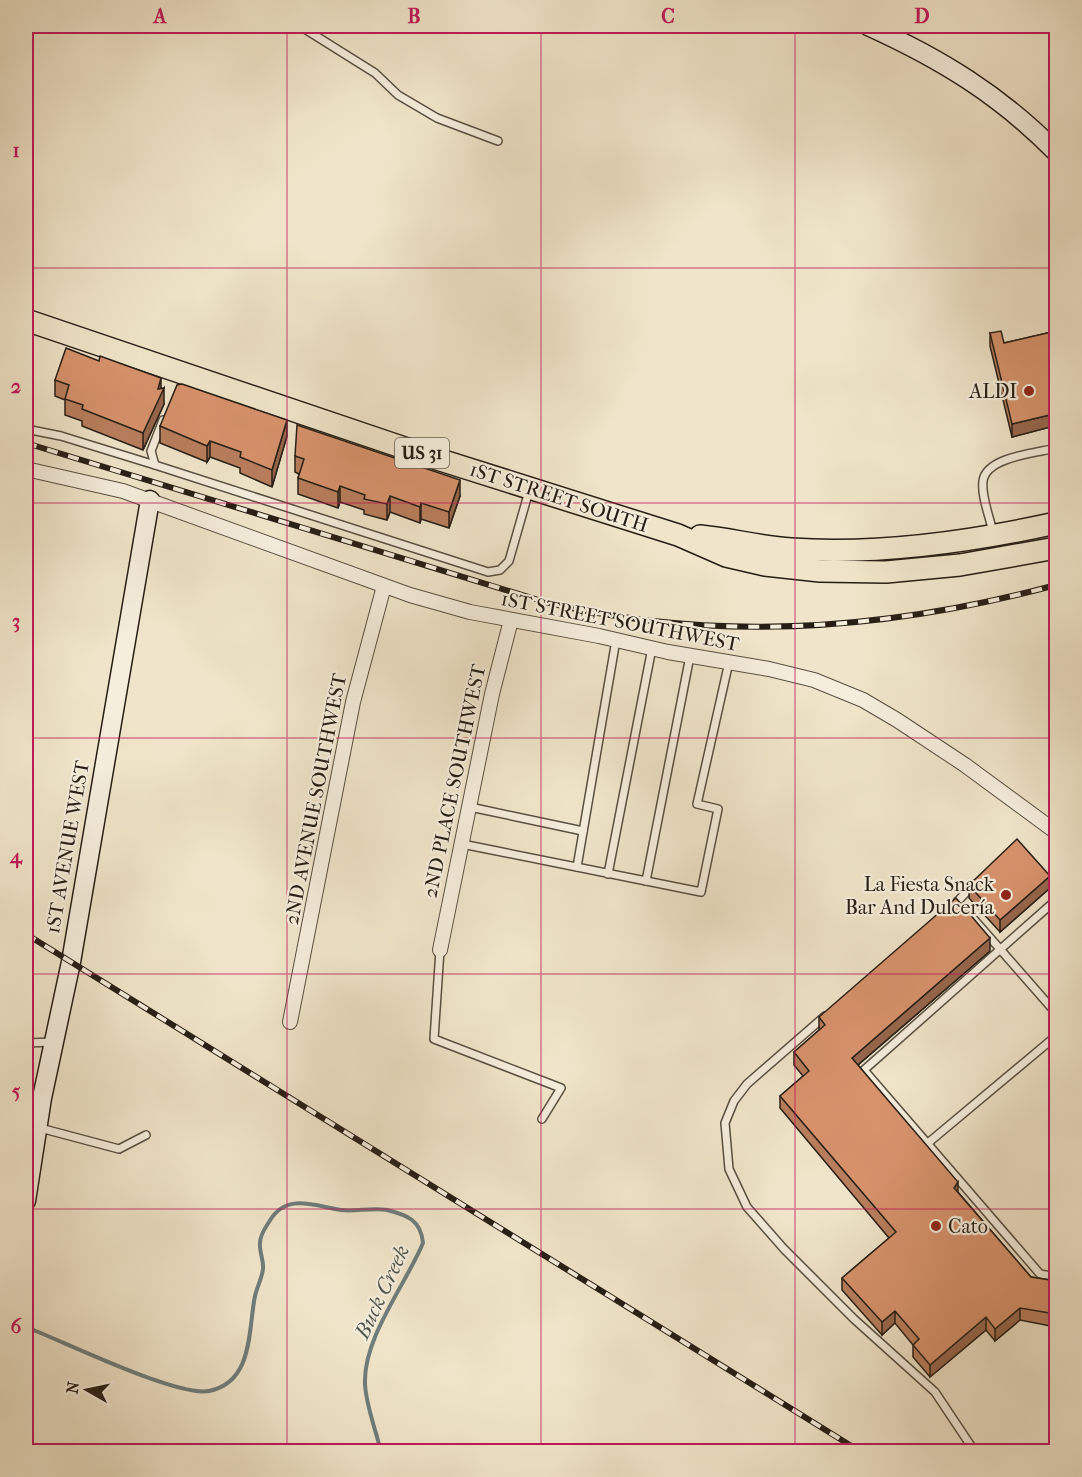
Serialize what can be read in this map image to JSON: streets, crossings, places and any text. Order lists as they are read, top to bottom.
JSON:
{
  "streets": {
    "main road": ["US 31", "1ST STREET SOUTH"],
    "street": [
      "1ST STREET SOUTHWEST",
      "2ND PLACE SOUTHWEST",
      "2ND AVENUE SOUTHWEST",
      "1ST AVENUE WEST"
    ]
  },
  "crossings": [
    ["1ST STREET SOUTHWEST", "2ND PLACE SOUTHWEST"],
    ["1ST STREET SOUTHWEST", "2ND AVENUE SOUTHWEST"],
    ["1ST STREET SOUTHWEST", "1ST AVENUE WEST"]
  ],
  "water": ["Buck Creek"],
  "places": ["ALDI", "La Fiesta Snack Bar And Dulcería", "Cato"],
  "north": "left",
  "grid": {
    "columns": [
      "A",
      "B",
      "C",
      "D"
    ],
    "rows": [
      "1",
      "2",
      "3",
      "4",
      "5",
      "6"
    ]
  }
}
